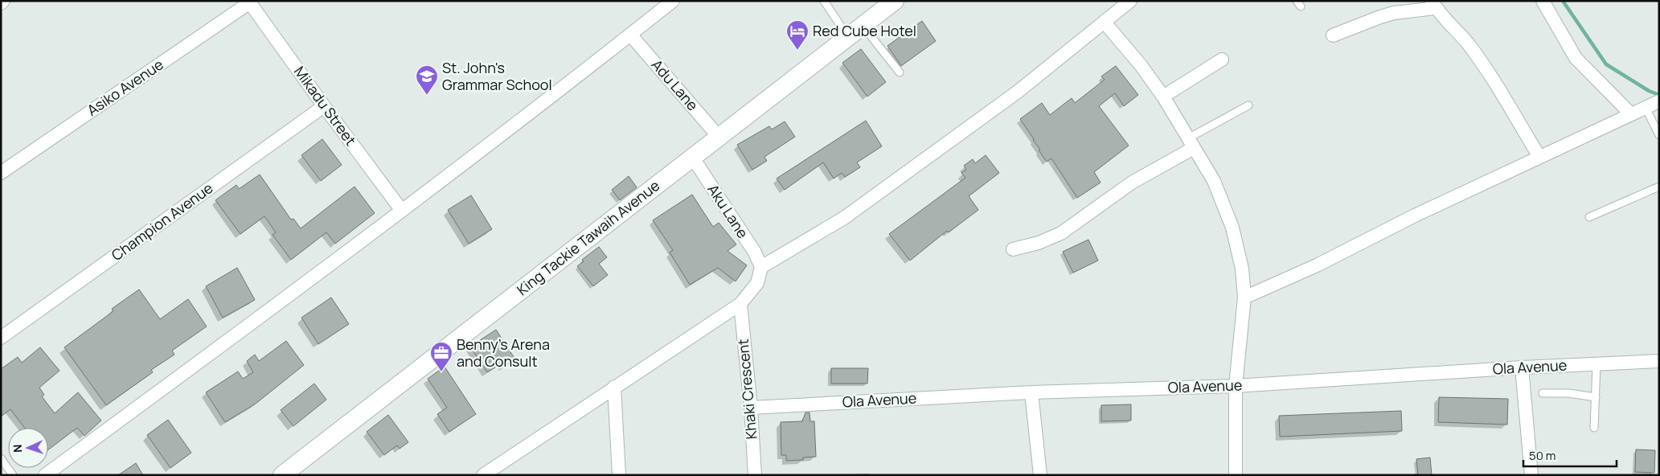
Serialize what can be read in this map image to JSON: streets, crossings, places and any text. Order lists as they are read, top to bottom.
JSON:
{
  "streets": {
    "street": [
      "Adu Lane",
      "Asiko Avenue",
      "Mikadu Street",
      "Aku Lane",
      "Champion Avenue",
      "King Tackie Tawaih Avenue",
      "Ola Avenue",
      "Khaki Crescent"
    ]
  },
  "crossings": [
    ["Adu Lane", "King Tackie Tawaih Avenue"],
    ["Asiko Avenue", "Mikadu Street"],
    ["Mikadu Street", "Champion Avenue"],
    ["Aku Lane", "King Tackie Tawaih Avenue"],
    ["Ola Avenue", "Khaki Crescent"]
  ],
  "places": {
    "hotel": ["Red Cube Hotel"],
    "school or university": ["St. John's Grammar School"],
    "office": ["Benny's Arena and Consult"]
  },
  "scale_bar": "50 m",
  "north": "left"
}
